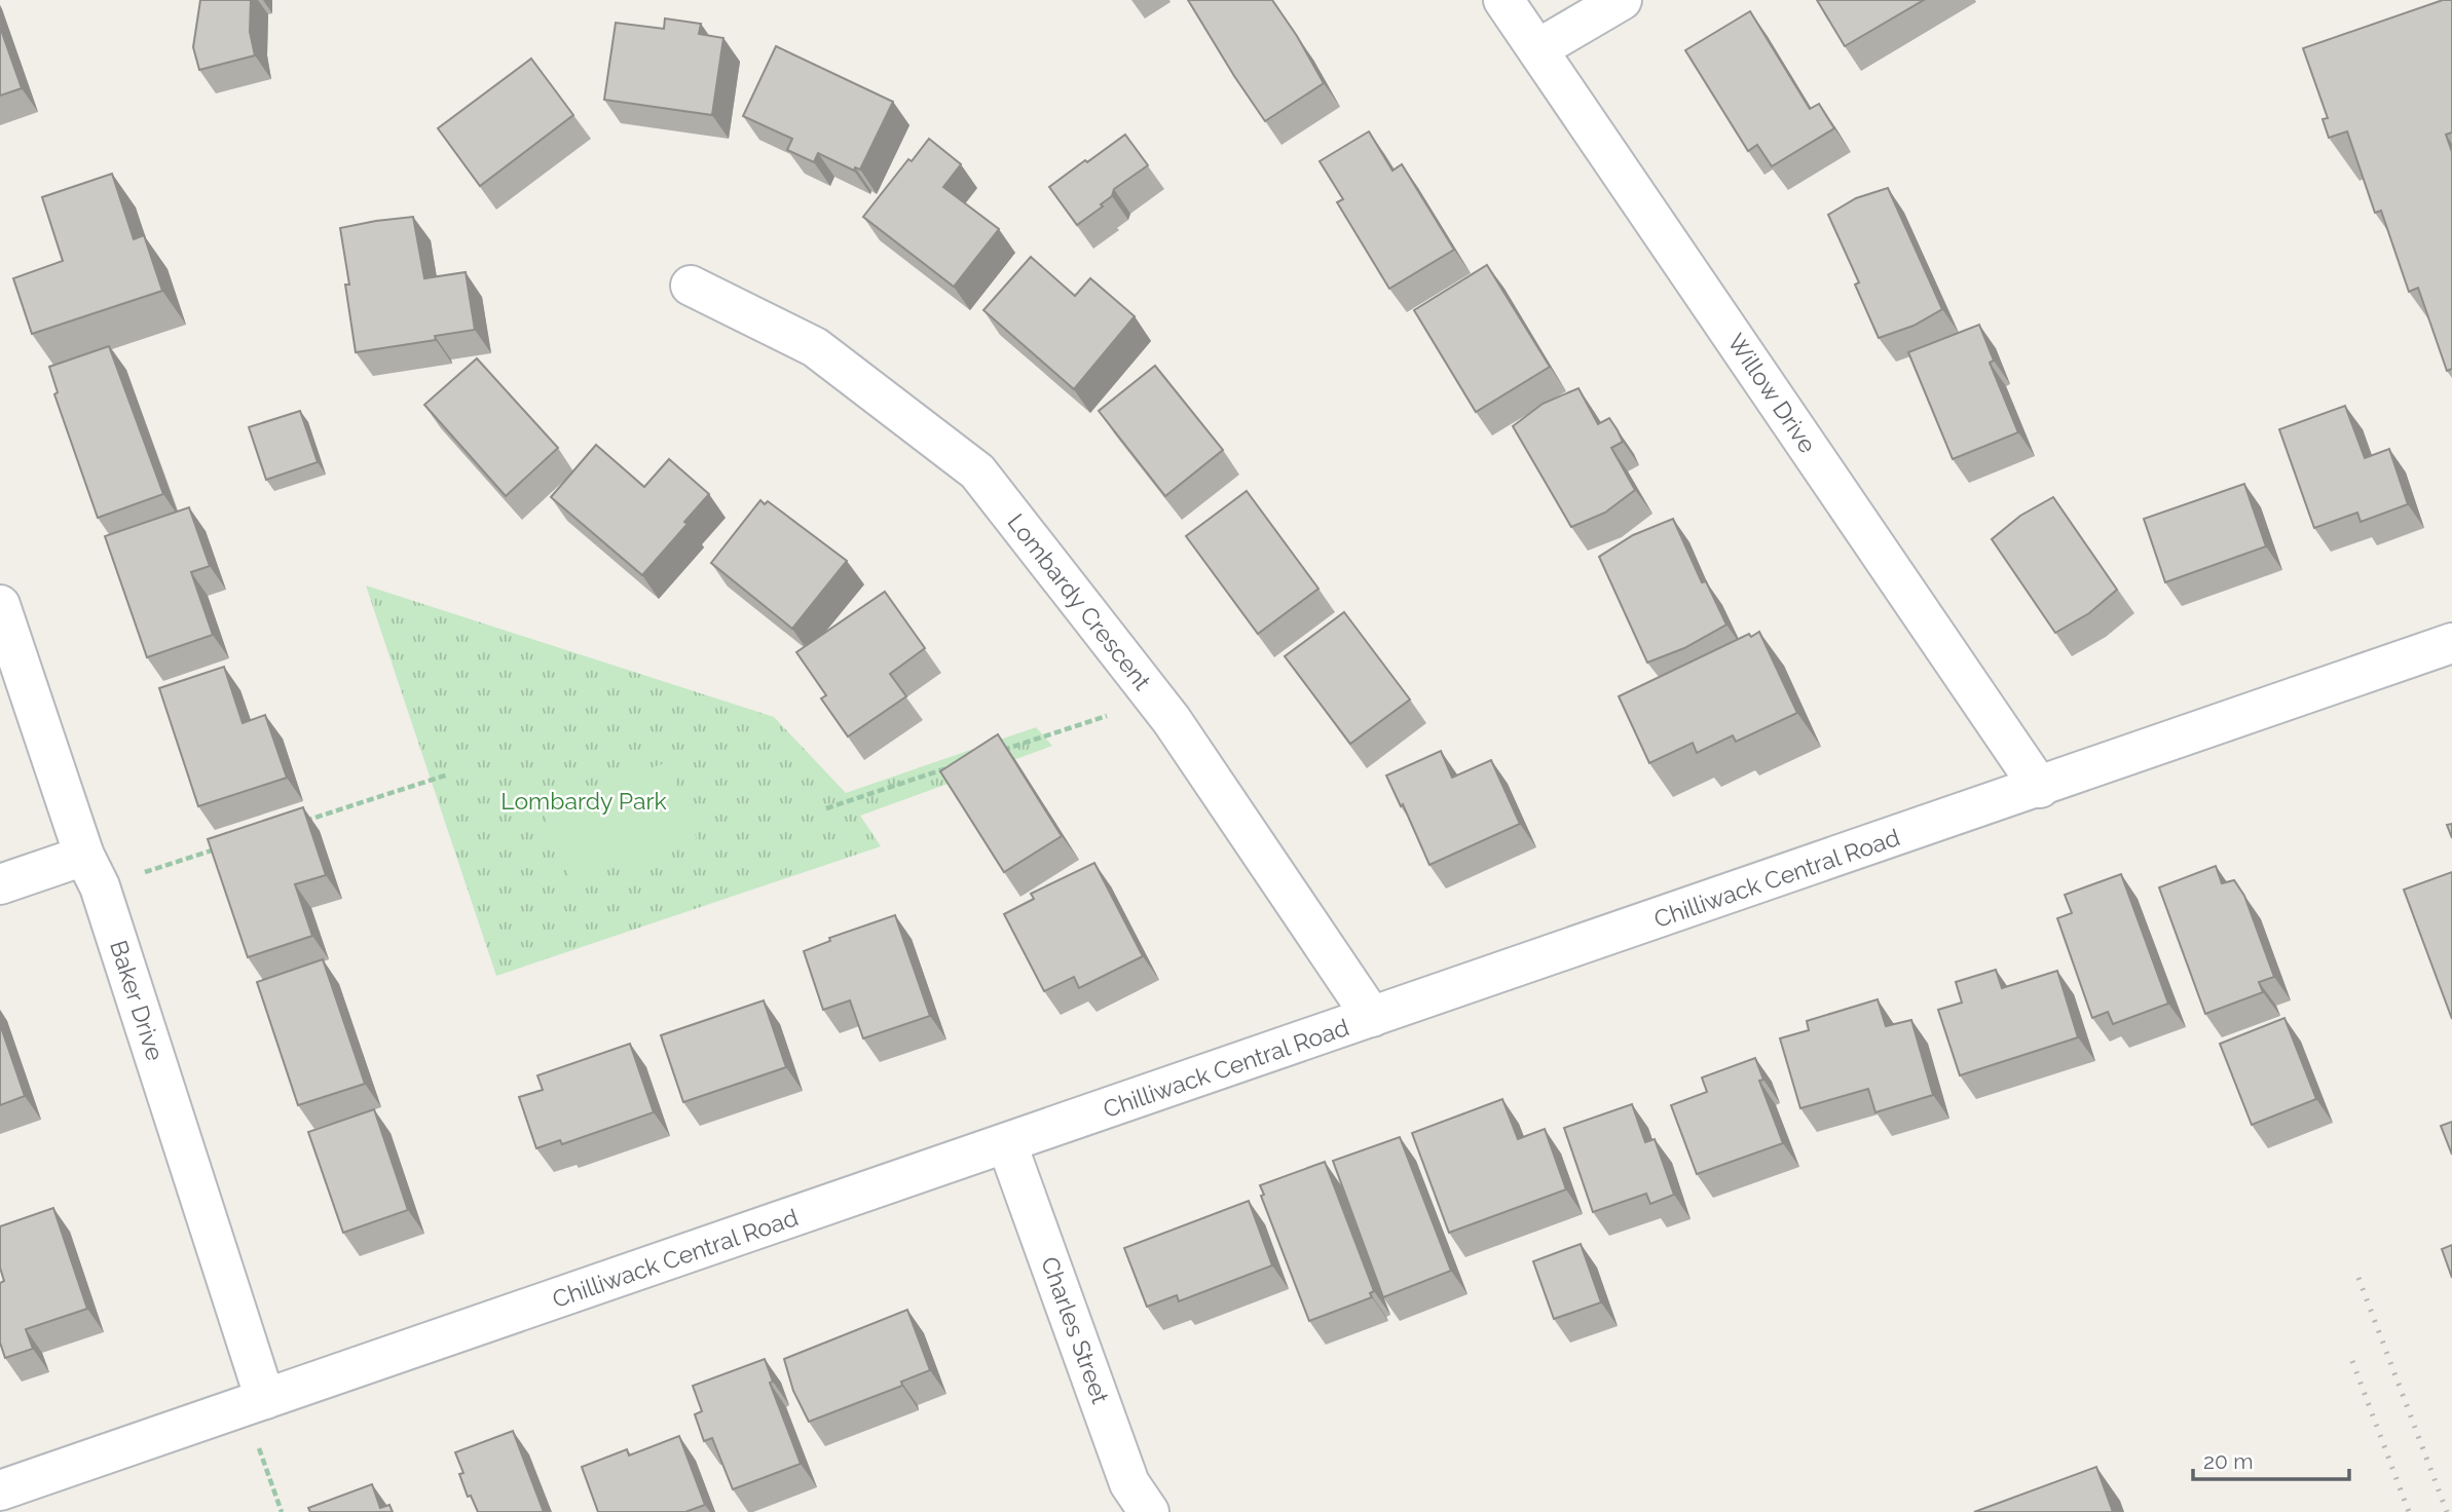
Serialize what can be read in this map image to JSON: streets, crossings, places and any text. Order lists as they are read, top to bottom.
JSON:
{
  "streets": {
    "street": [
      "Willow Drive",
      "Lombardy Crescent",
      "Chilliwack Central Road",
      "Baker Drive",
      "Charles Street"
    ]
  },
  "crossings": [
    ["Willow Drive", "Chilliwack Central Road"],
    ["Lombardy Crescent", "Chilliwack Central Road"],
    ["Chilliwack Central Road", "Baker Drive"],
    ["Chilliwack Central Road", "Charles Street"]
  ],
  "parks": ["Lombardy Park"],
  "scale_bar": "20 m"
}
